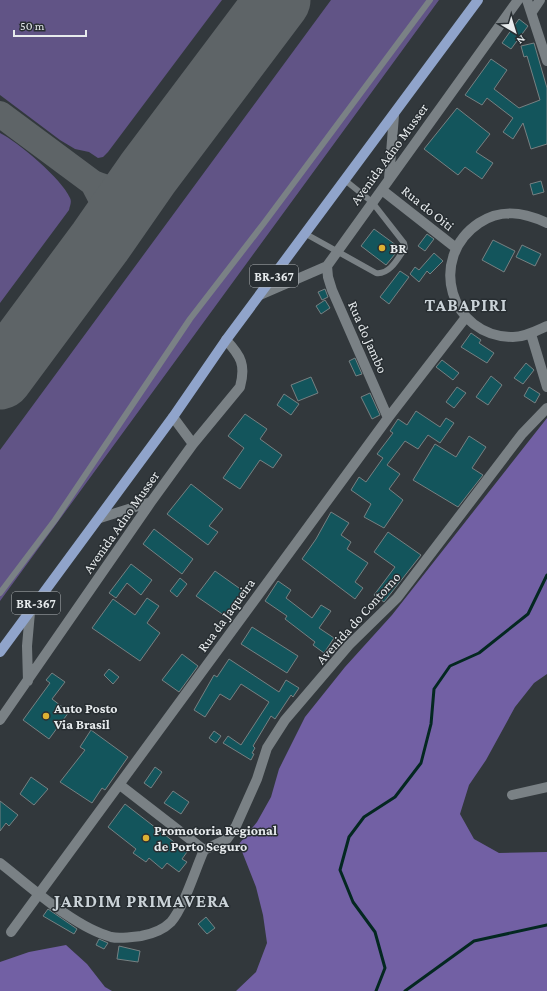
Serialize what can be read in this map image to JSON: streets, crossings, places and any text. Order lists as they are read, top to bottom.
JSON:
{
  "streets": {
    "main road": ["BR-367"],
    "street": [
      "Avenida Adno Musser",
      "Rua do Oiti",
      "Rua do Jambo",
      "Rua da Jaqueira",
      "Avenida do Contorno"
    ]
  },
  "crossings": [
    ["Avenida Adno Musser", "Rua do Oiti"],
    ["Avenida Adno Musser", "BR-367"],
    ["Avenida Adno Musser", "Rua do Jambo"],
    ["Rua do Jambo", "Rua da Jaqueira"]
  ],
  "districts": ["TABAPIRI", "JARDIM PRIMAVERA"],
  "places": ["BR", "Auto Posto Via Brasil", "Promotoria Regional de Porto Seguro"],
  "scale_bar": "50 m",
  "north": "bottom right"
}
